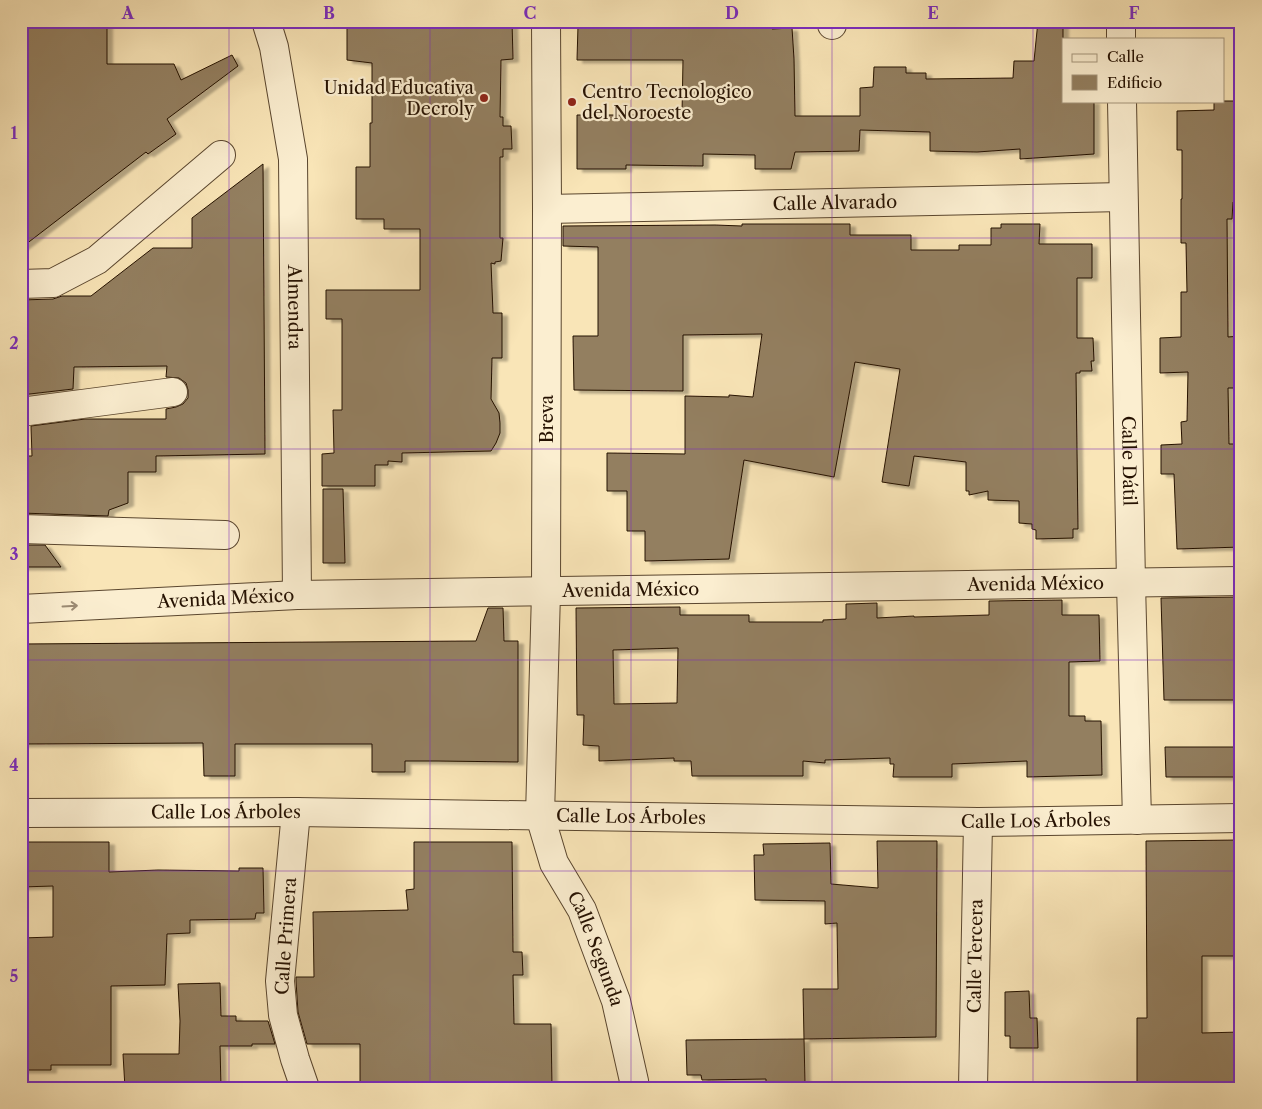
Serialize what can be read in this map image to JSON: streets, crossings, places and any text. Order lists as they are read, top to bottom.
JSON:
{
  "streets": {
    "street": [
      "Calle Alvarado",
      "Almendra",
      "Breva",
      "Calle Dátil",
      "Avenida México",
      "Calle Los Árboles",
      "Calle Primera",
      "Calle Segunda",
      "Calle Tercera"
    ]
  },
  "crossings": [
    ["Calle Alvarado", "Breva"],
    ["Calle Alvarado", "Calle Dátil"],
    ["Almendra", "Avenida México"],
    ["Breva", "Avenida México"],
    ["Breva", "Calle Los Árboles"],
    ["Breva", "Calle Segunda"],
    ["Calle Dátil", "Avenida México"],
    ["Calle Dátil", "Calle Los Árboles"],
    ["Calle Los Árboles", "Calle Primera"],
    ["Calle Los Árboles", "Calle Segunda"],
    ["Calle Los Árboles", "Calle Tercera"]
  ],
  "places": ["Unidad Educativa Decroly", "Centro Tecnologico del Noroeste"],
  "legend": ["Calle", "Edificio"],
  "grid": {
    "columns": [
      "A",
      "B",
      "C",
      "D",
      "E",
      "F"
    ],
    "rows": [
      "1",
      "2",
      "3",
      "4",
      "5"
    ]
  }
}
